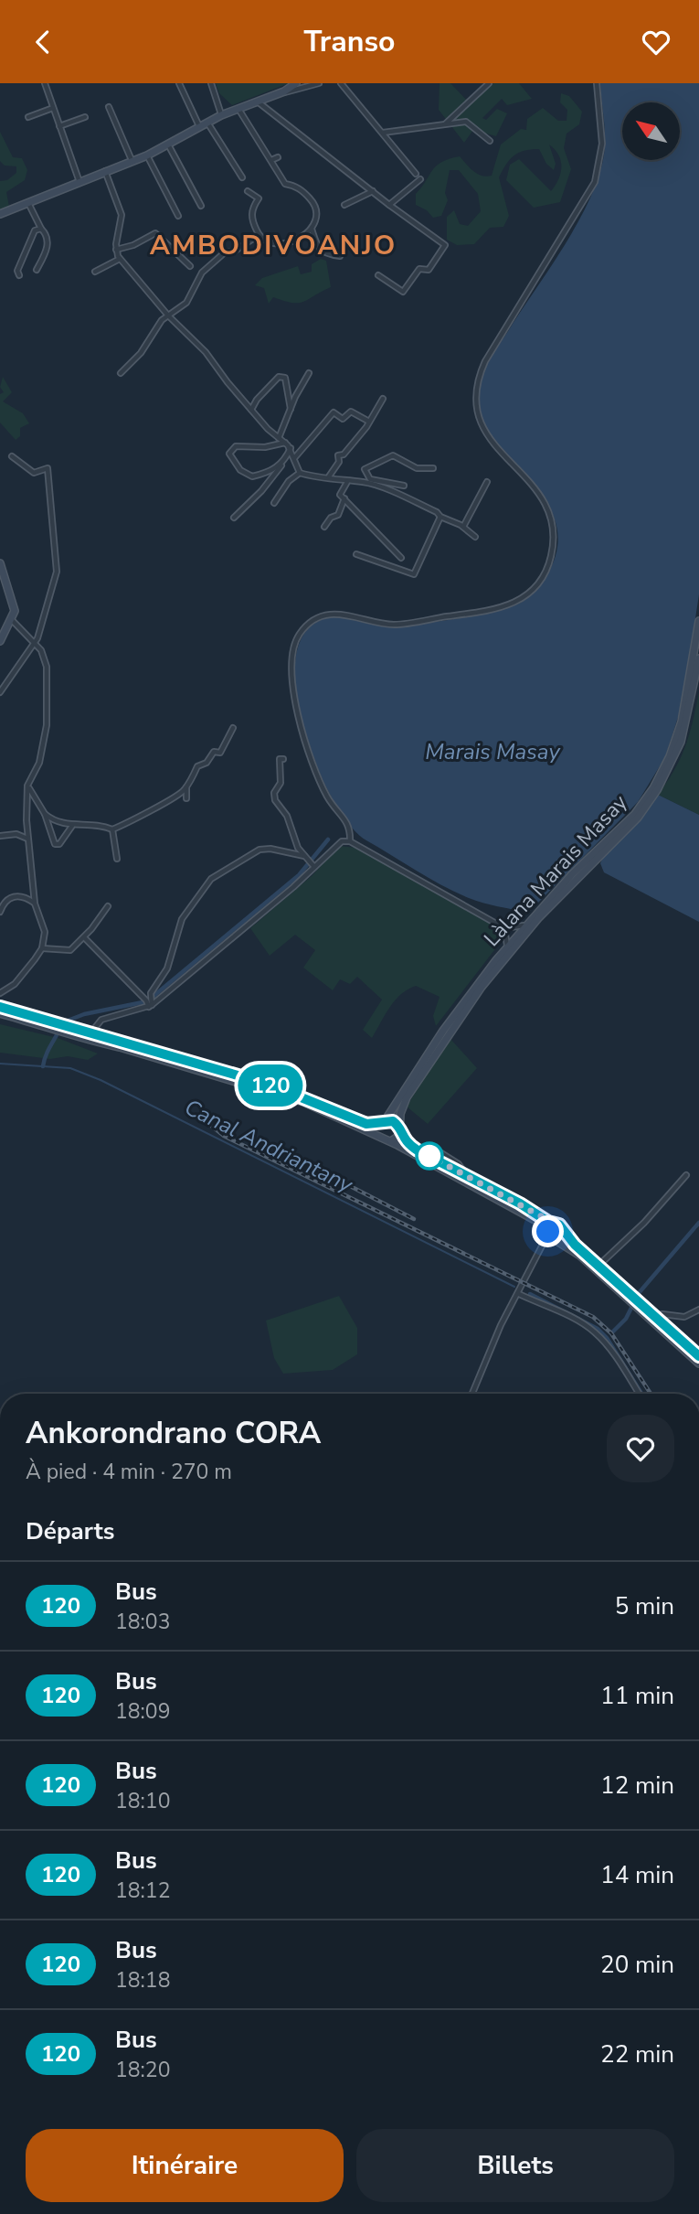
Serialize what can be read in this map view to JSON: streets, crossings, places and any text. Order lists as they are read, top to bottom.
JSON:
{
  "streets": {
    "main road": ["Làlana Marais Masay"]
  },
  "districts": ["AMBODIVOANJO"],
  "water": ["Marais Masay", "Canal Andriantany"],
  "lines": ["bus line 120"],
  "north": "top left",
  "page": {
    "header": "Transo",
    "on_map": "120",
    "heading": [
      ["Ankorondrano CORA", "À pied · 4 min · 270 m"],
      "Départs"
    ],
    "list": [
      {
        "mark": "120",
        "name": "Bus",
        "note": "18:03",
        "value": "5 min"
      },
      {
        "mark": "120",
        "name": "Bus",
        "note": "18:09",
        "value": "11 min"
      },
      {
        "mark": "120",
        "name": "Bus",
        "note": "18:10",
        "value": "12 min"
      },
      {
        "mark": "120",
        "name": "Bus",
        "note": "18:12",
        "value": "14 min"
      },
      {
        "mark": "120",
        "name": "Bus",
        "note": "18:18",
        "value": "20 min"
      },
      {
        "mark": "120",
        "name": "Bus",
        "note": "18:20",
        "value": "22 min"
      }
    ],
    "buttons": ["Itinéraire", "Billets"]
  }
}
